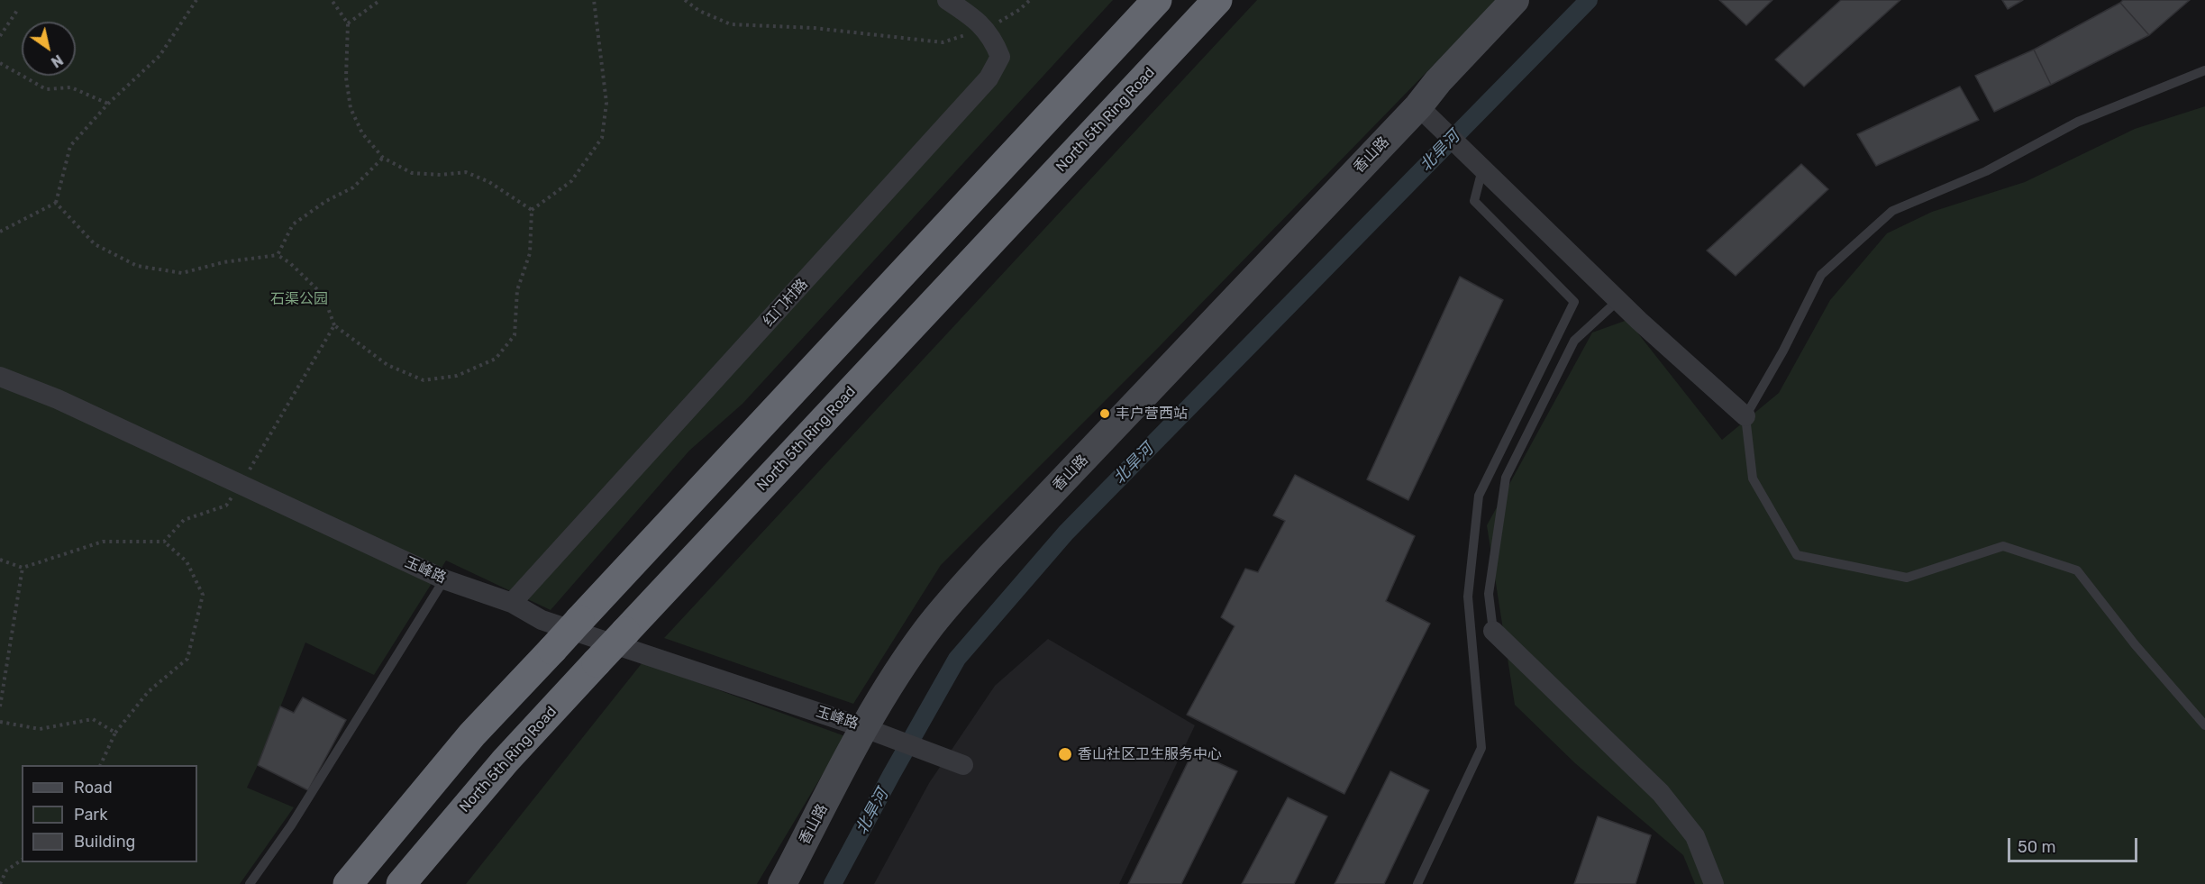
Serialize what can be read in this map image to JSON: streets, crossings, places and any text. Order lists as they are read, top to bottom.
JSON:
{
  "streets": {
    "highway": ["North 5th Ring Road"],
    "street": ["香山路", "红门村路", "玉峰路"]
  },
  "crossings": [
    ["香山路", "玉峰路"],
    ["红门村路", "玉峰路"]
  ],
  "water": ["北旱河"],
  "parks": ["石渠公园"],
  "places": ["丰户营西站", "香山社区卫生服务中心"],
  "legend": ["Road", "Park", "Building"],
  "scale_bar": "50 m",
  "north": "bottom right"
}
